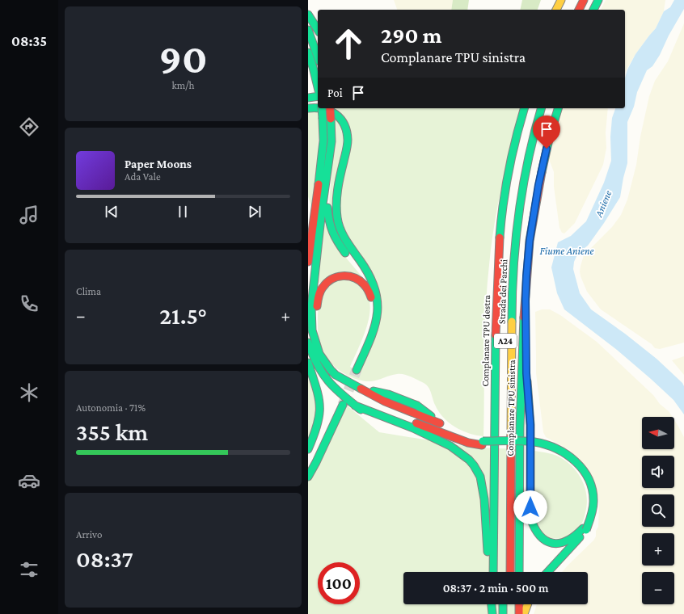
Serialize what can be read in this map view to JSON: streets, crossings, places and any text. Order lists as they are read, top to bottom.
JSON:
{
  "streets": {
    "highway": [
      "Strada dei Parchi",
      "Complanare TPU destra",
      "A24",
      "Complanare TPU sinistra"
    ]
  },
  "water": ["Aniene", "Fiume Aniene"],
  "north": "left",
  "page": {
    "tabs": "08:35",
    "tile": [
      ["90", "km/h"],
      "Clima",
      ["Autonomia · 71%", "355 km"],
      ["Arrivo", "08:37"]
    ],
    "turn": ["290 m", "Complanare TPU sinistra"],
    "then": "Poi",
    "song": ["Paper Moons", "Ada Vale"],
    "heat": ["−", "21.5°", "+"],
    "map_buttons": ["+", "−"],
    "limit": "100",
    "trip": "08:37 · 2 min · 500 m"
  }
}
